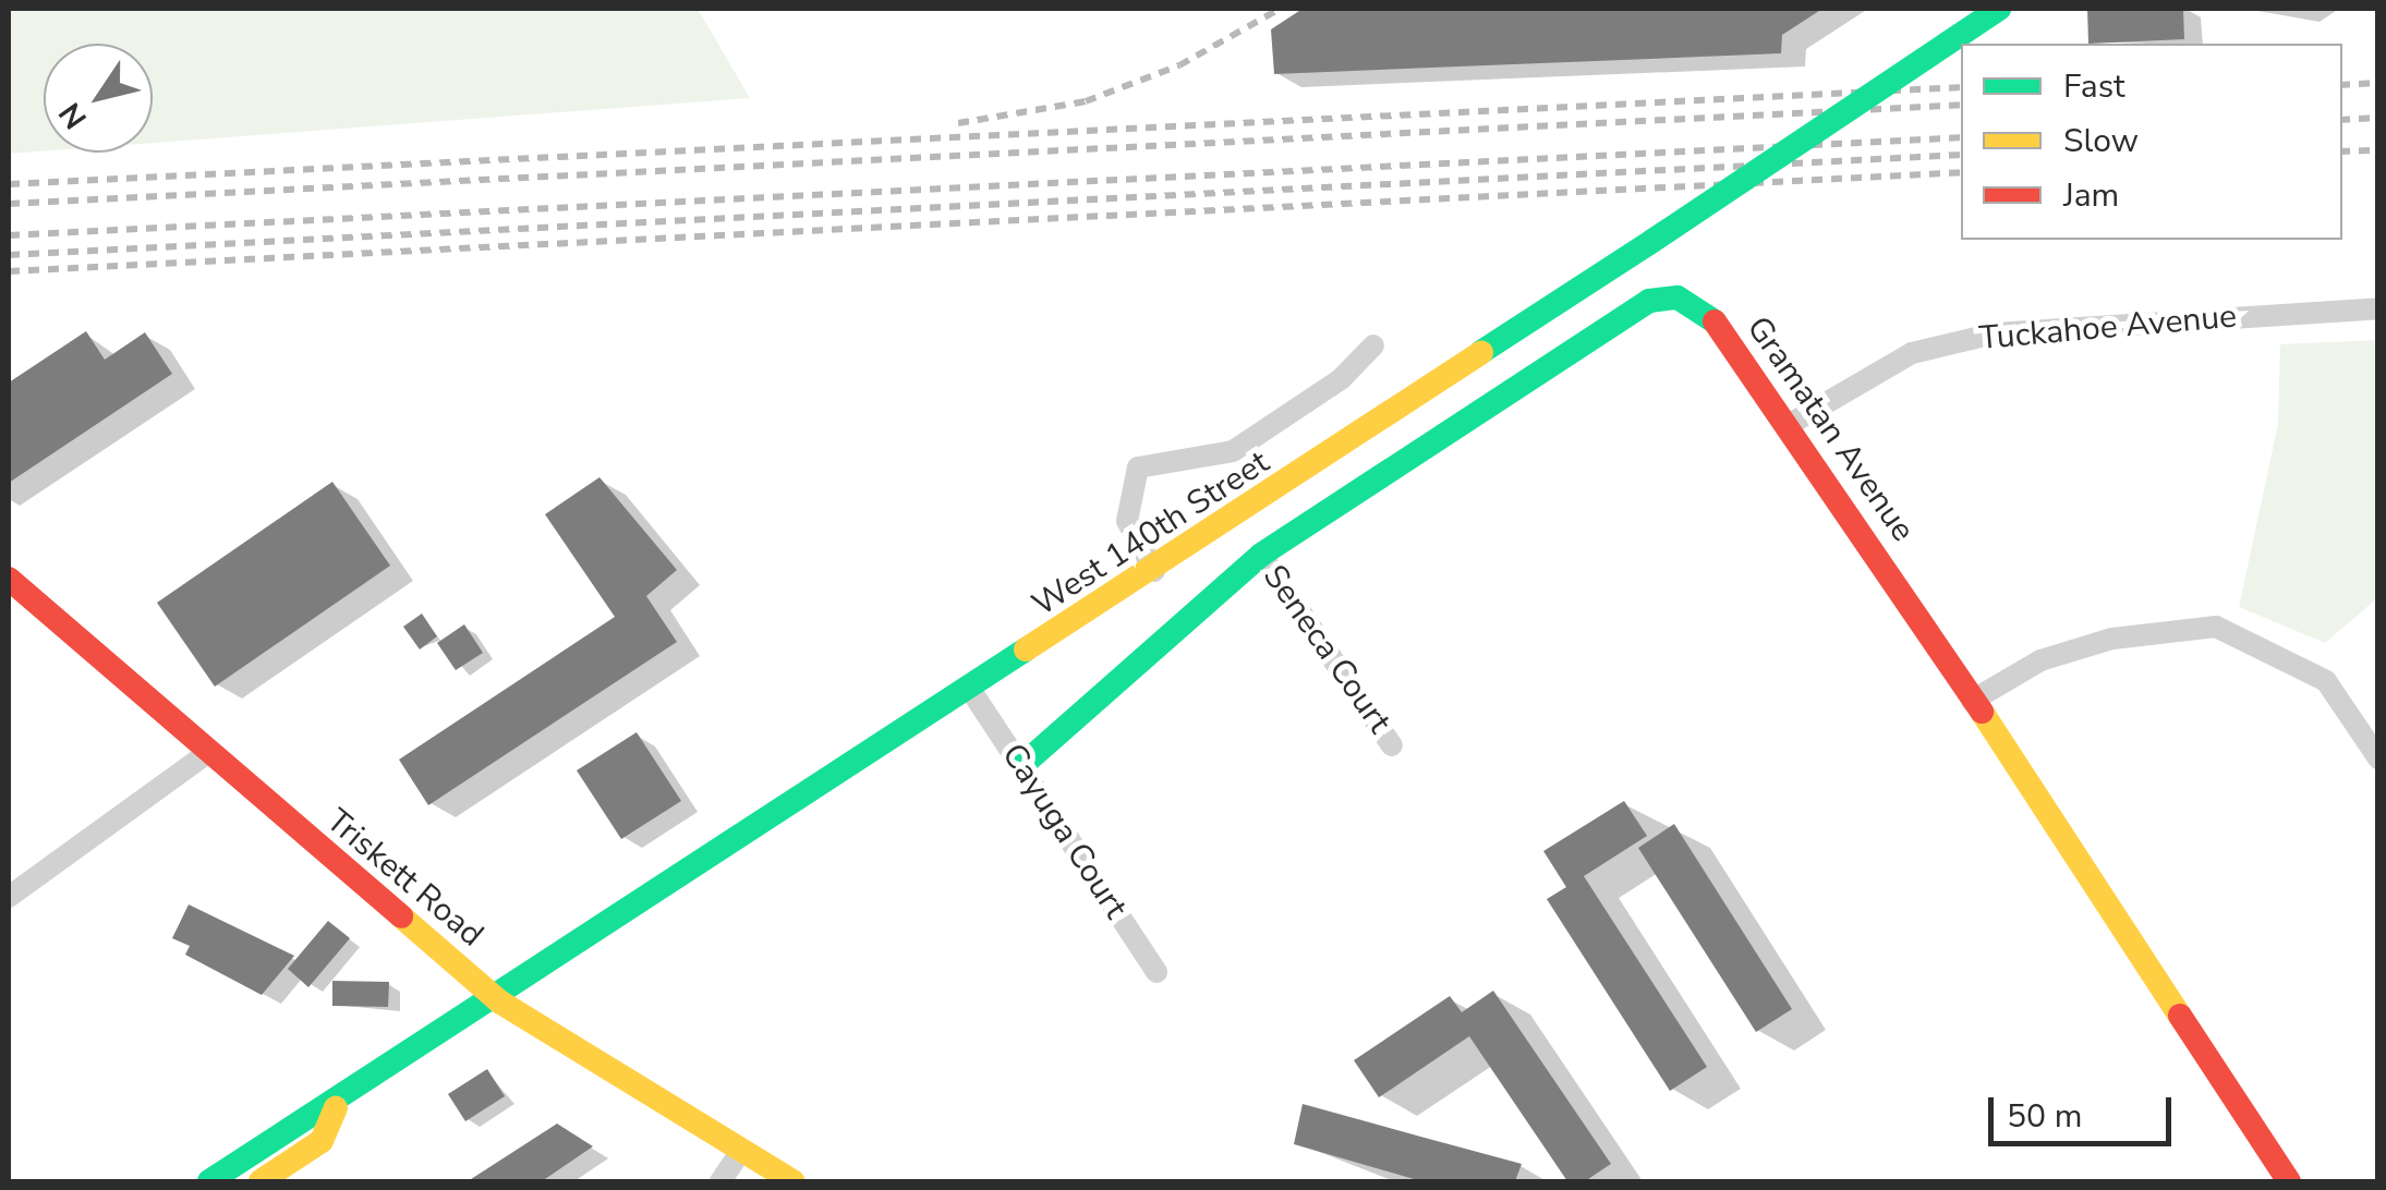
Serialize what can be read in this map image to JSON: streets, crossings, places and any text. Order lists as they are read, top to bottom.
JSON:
{
  "streets": {
    "main road": ["Gramatan Avenue", "West 140th Street", "Triskett Road"],
    "street": ["Tuckahoe Avenue", "Seneca Court", "Cayuga Court"]
  },
  "crossings": [
    ["Tuckahoe Avenue", "Gramatan Avenue"],
    ["Gramatan Avenue", "Seneca Court"],
    ["Gramatan Avenue", "Cayuga Court"],
    ["West 140th Street", "Cayuga Court"],
    ["West 140th Street", "Triskett Road"]
  ],
  "legend": ["Fast", "Slow", "Jam"],
  "scale_bar": "50 m",
  "north": "bottom left"
}
